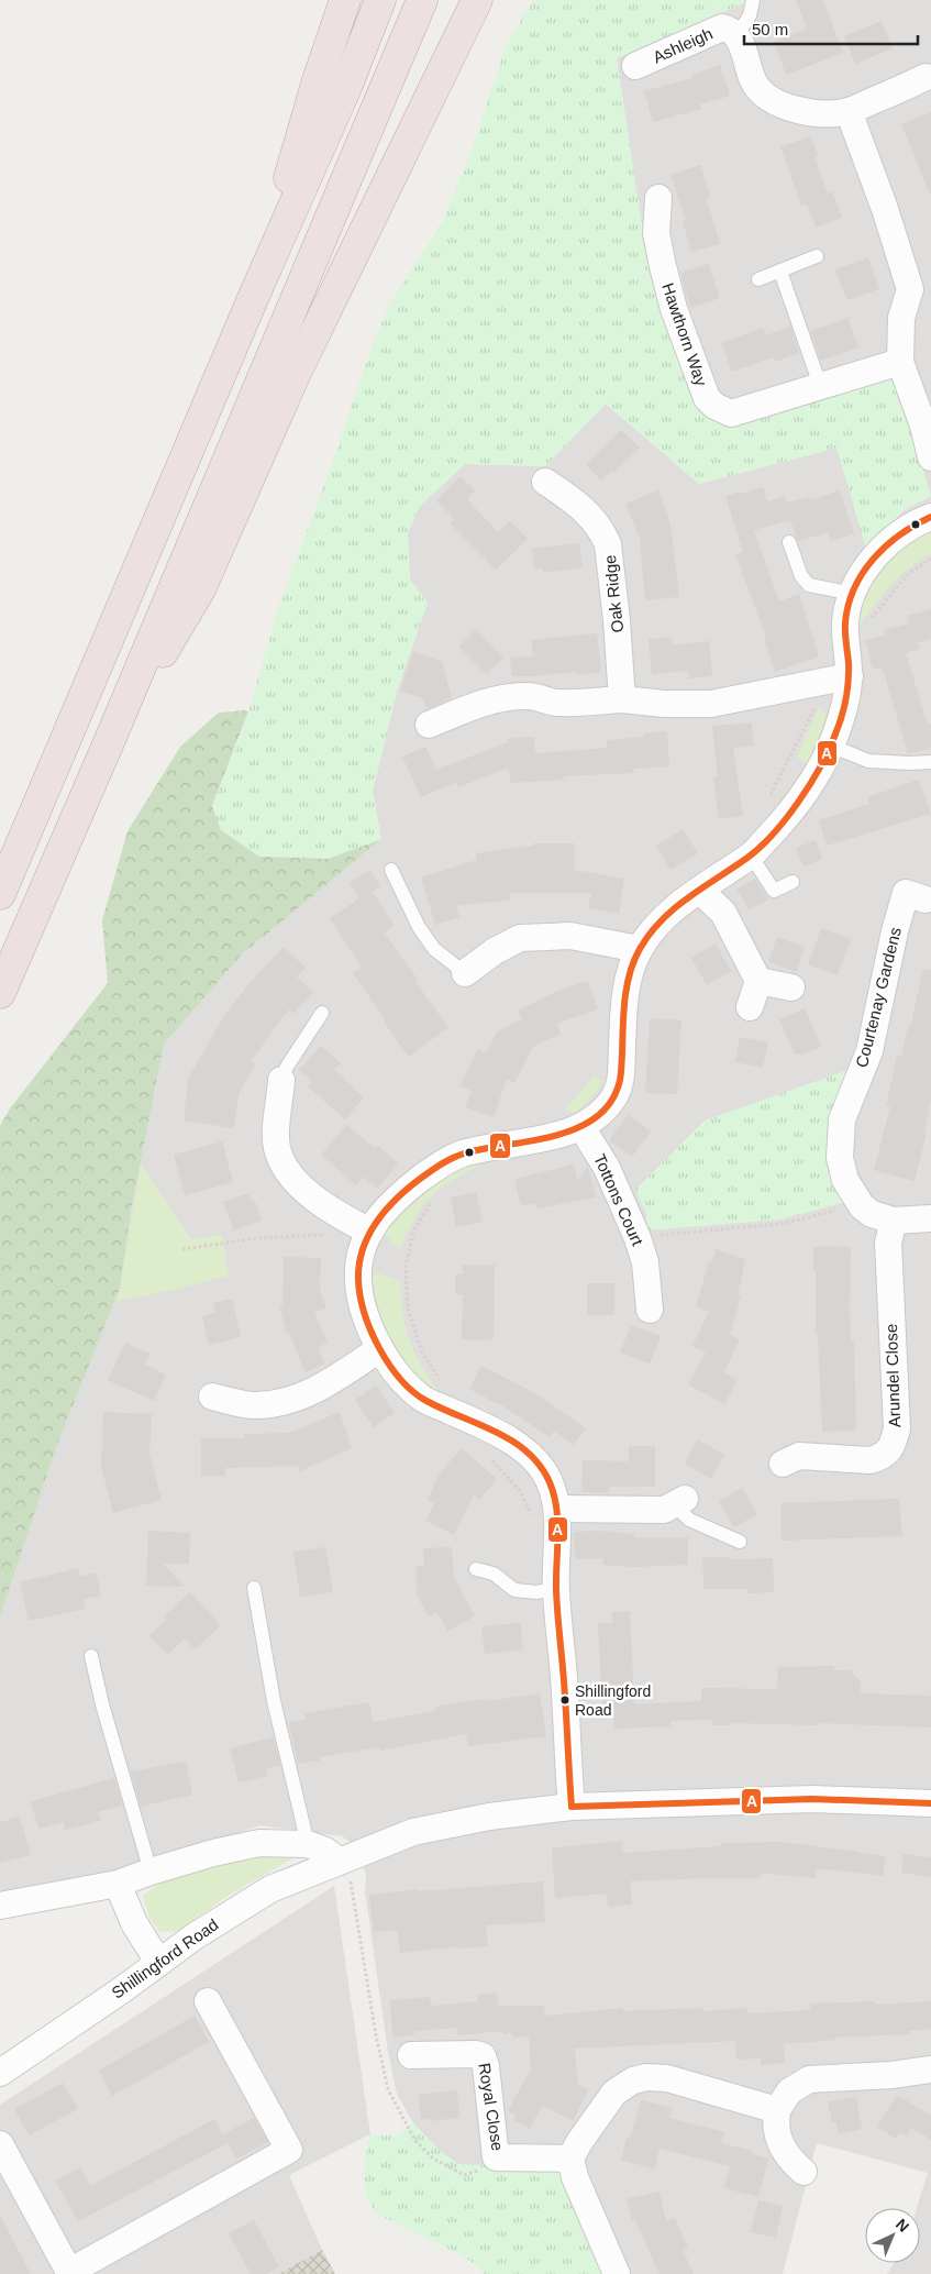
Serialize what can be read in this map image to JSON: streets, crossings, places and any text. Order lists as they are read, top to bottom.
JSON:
{
  "streets": {
    "street": [
      "Ashleigh",
      "Hawthorn Way",
      "Oak Ridge",
      "Courtenay Gardens",
      "Tottons Court",
      "Arundel Close",
      "Shillingford Road",
      "Royal Close"
    ]
  },
  "crossings": [
    ["Courtenay Gardens", "Arundel Close"]
  ],
  "places": ["Shillingford Road"],
  "lines": ["transit line A"],
  "scale_bar": "50 m",
  "north": "top right"
}
